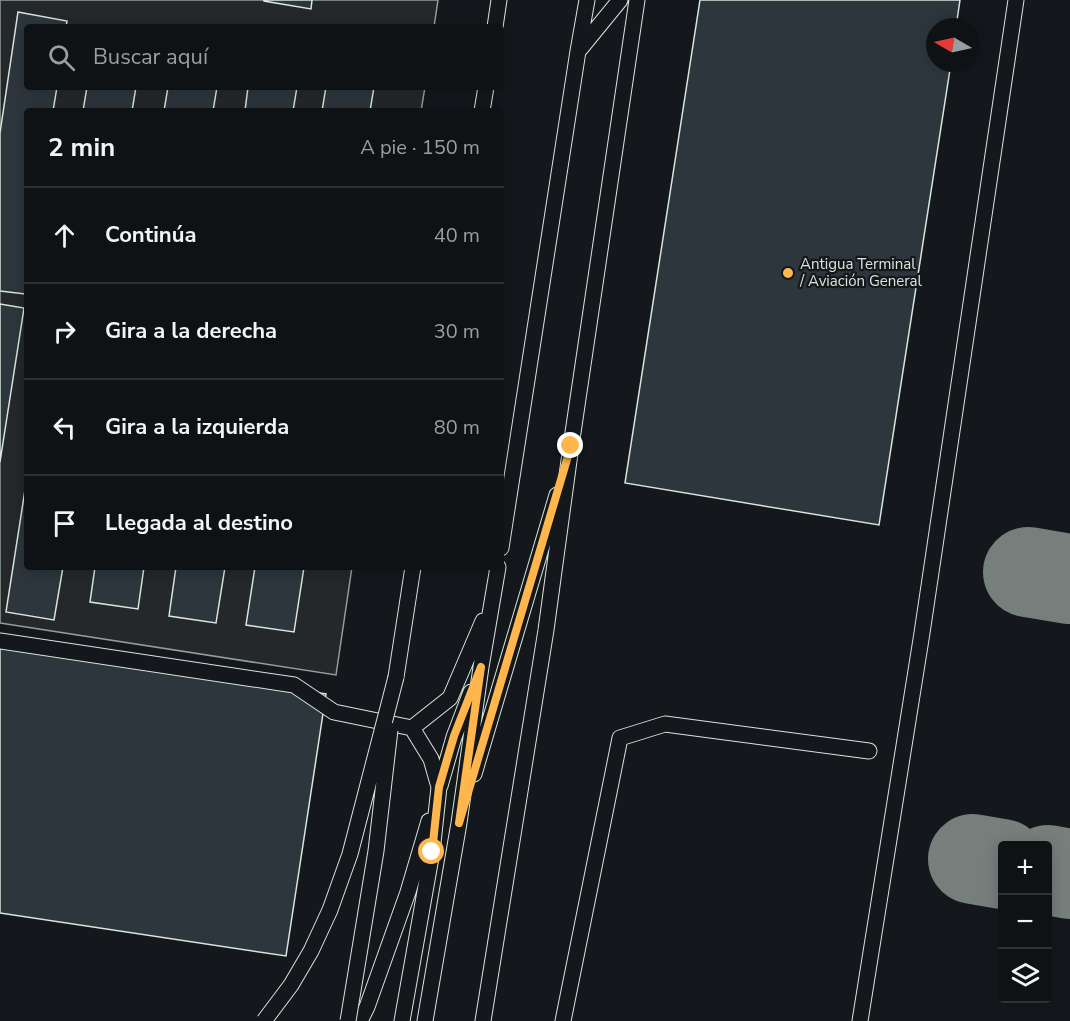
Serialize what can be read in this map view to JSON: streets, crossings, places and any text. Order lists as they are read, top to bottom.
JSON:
{
  "places": ["Antigua Terminal / Aviación General"],
  "north": "left",
  "page": {
    "search": "Buscar aquí",
    "heading": ["2 min", "A pie · 150 m"],
    "list": [
      ["Continúa", "40 m"],
      ["Gira a la derecha", "30 m"],
      ["Gira a la izquierda", "80 m"],
      "Llegada al destino"
    ],
    "map_buttons": ["+", "−"]
  }
}
